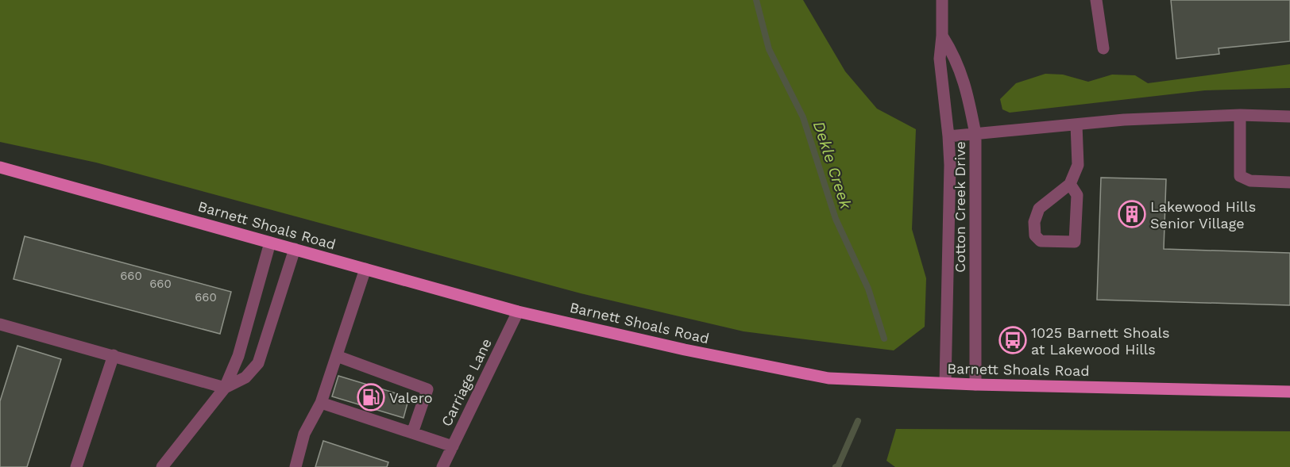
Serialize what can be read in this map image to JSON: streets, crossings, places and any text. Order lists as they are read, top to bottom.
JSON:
{
  "streets": {
    "main road": ["Barnett Shoals Road"],
    "street": ["Cotton Creek Drive", "Carriage Lane"]
  },
  "crossings": [
    ["Cotton Creek Drive", "Barnett Shoals Road"],
    ["Barnett Shoals Road", "Carriage Lane"]
  ],
  "water": ["Dekle Creek"],
  "places": {
    "building": ["Lakewood Hills Senior Village"],
    "bus stop": ["1025 Barnett Shoals at Lakewood Hills"],
    "fuel station": ["Valero"]
  },
  "house_numbers": ["660", "660", "660"]
}
